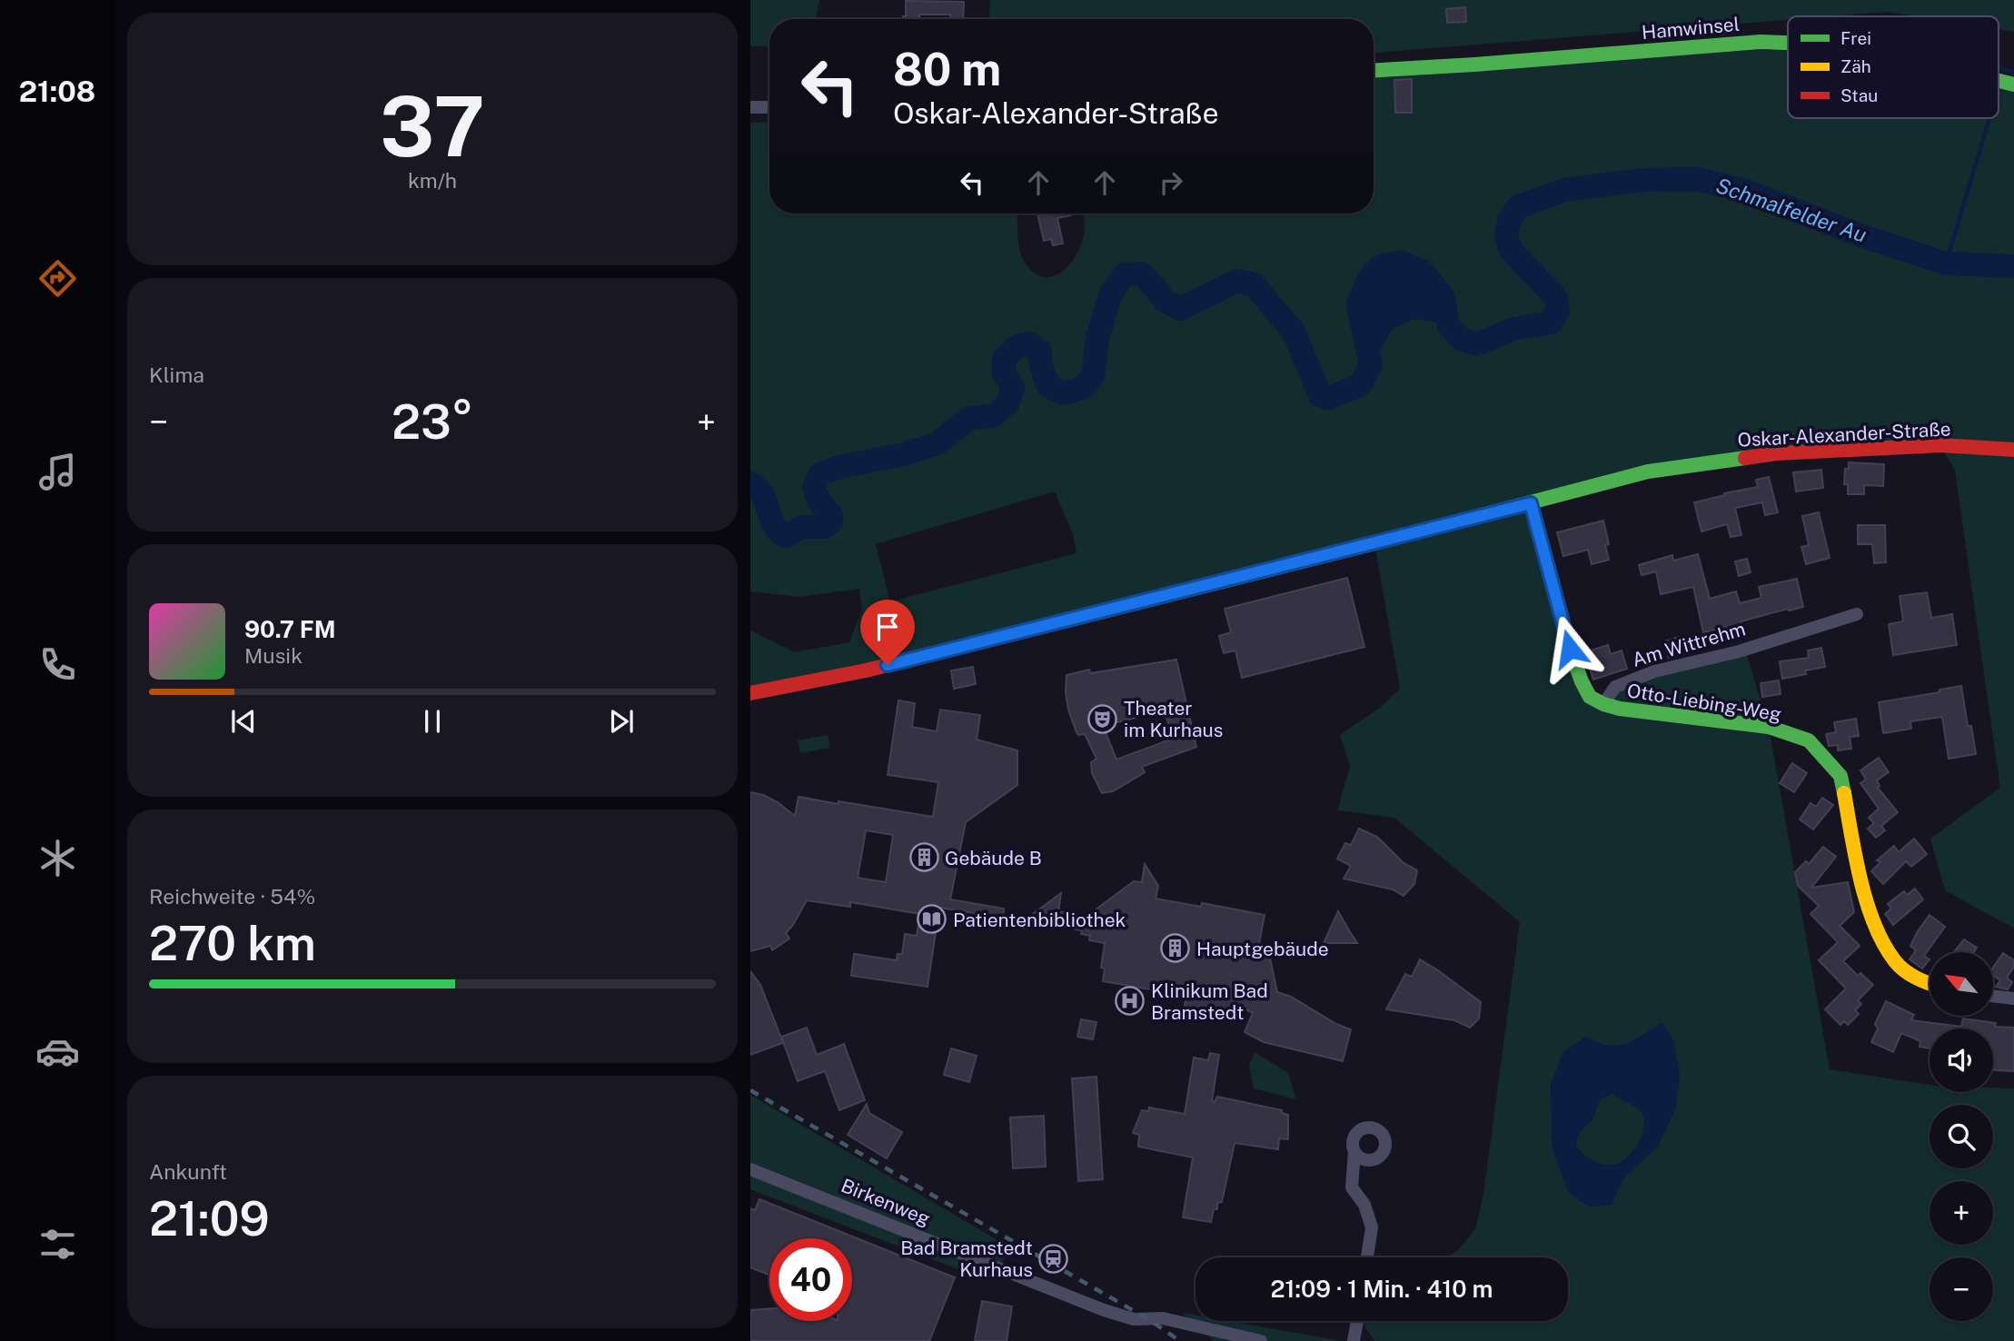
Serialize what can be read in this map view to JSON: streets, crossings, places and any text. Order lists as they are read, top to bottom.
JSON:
{
  "streets": {
    "street": [
      "Hamwinsel",
      "Oskar-Alexander-Straße",
      "Am Wittrehm",
      "Otto-Liebing-Weg",
      "Birkenweg"
    ]
  },
  "crossings": [
    ["Am Wittrehm", "Otto-Liebing-Weg"]
  ],
  "water": ["Schmalfelder Au"],
  "places": {
    "theatre": ["Theater im Kurhaus"],
    "building": ["Gebäude B", "Hauptgebäude"],
    "library": ["Patientenbibliothek"],
    "hospital": ["Klinikum Bad Bramstedt"],
    "station": ["Bad Bramstedt Kurhaus"]
  },
  "legend": ["Frei", "Zäh", "Stau"],
  "north": "top left",
  "page": {
    "tabs": "21:08",
    "tile": [
      ["37", "km/h"],
      "Klima",
      ["Reichweite · 54%", "270 km"],
      ["Ankunft", "21:09"]
    ],
    "turn": ["80 m", "Oskar-Alexander-Straße"],
    "heat": ["−", "23°", "+"],
    "song": ["90.7 FM", "Musik"],
    "map_buttons": ["+", "−"],
    "limit": "40",
    "trip": "21:09 · 1 Min. · 410 m"
  }
}
